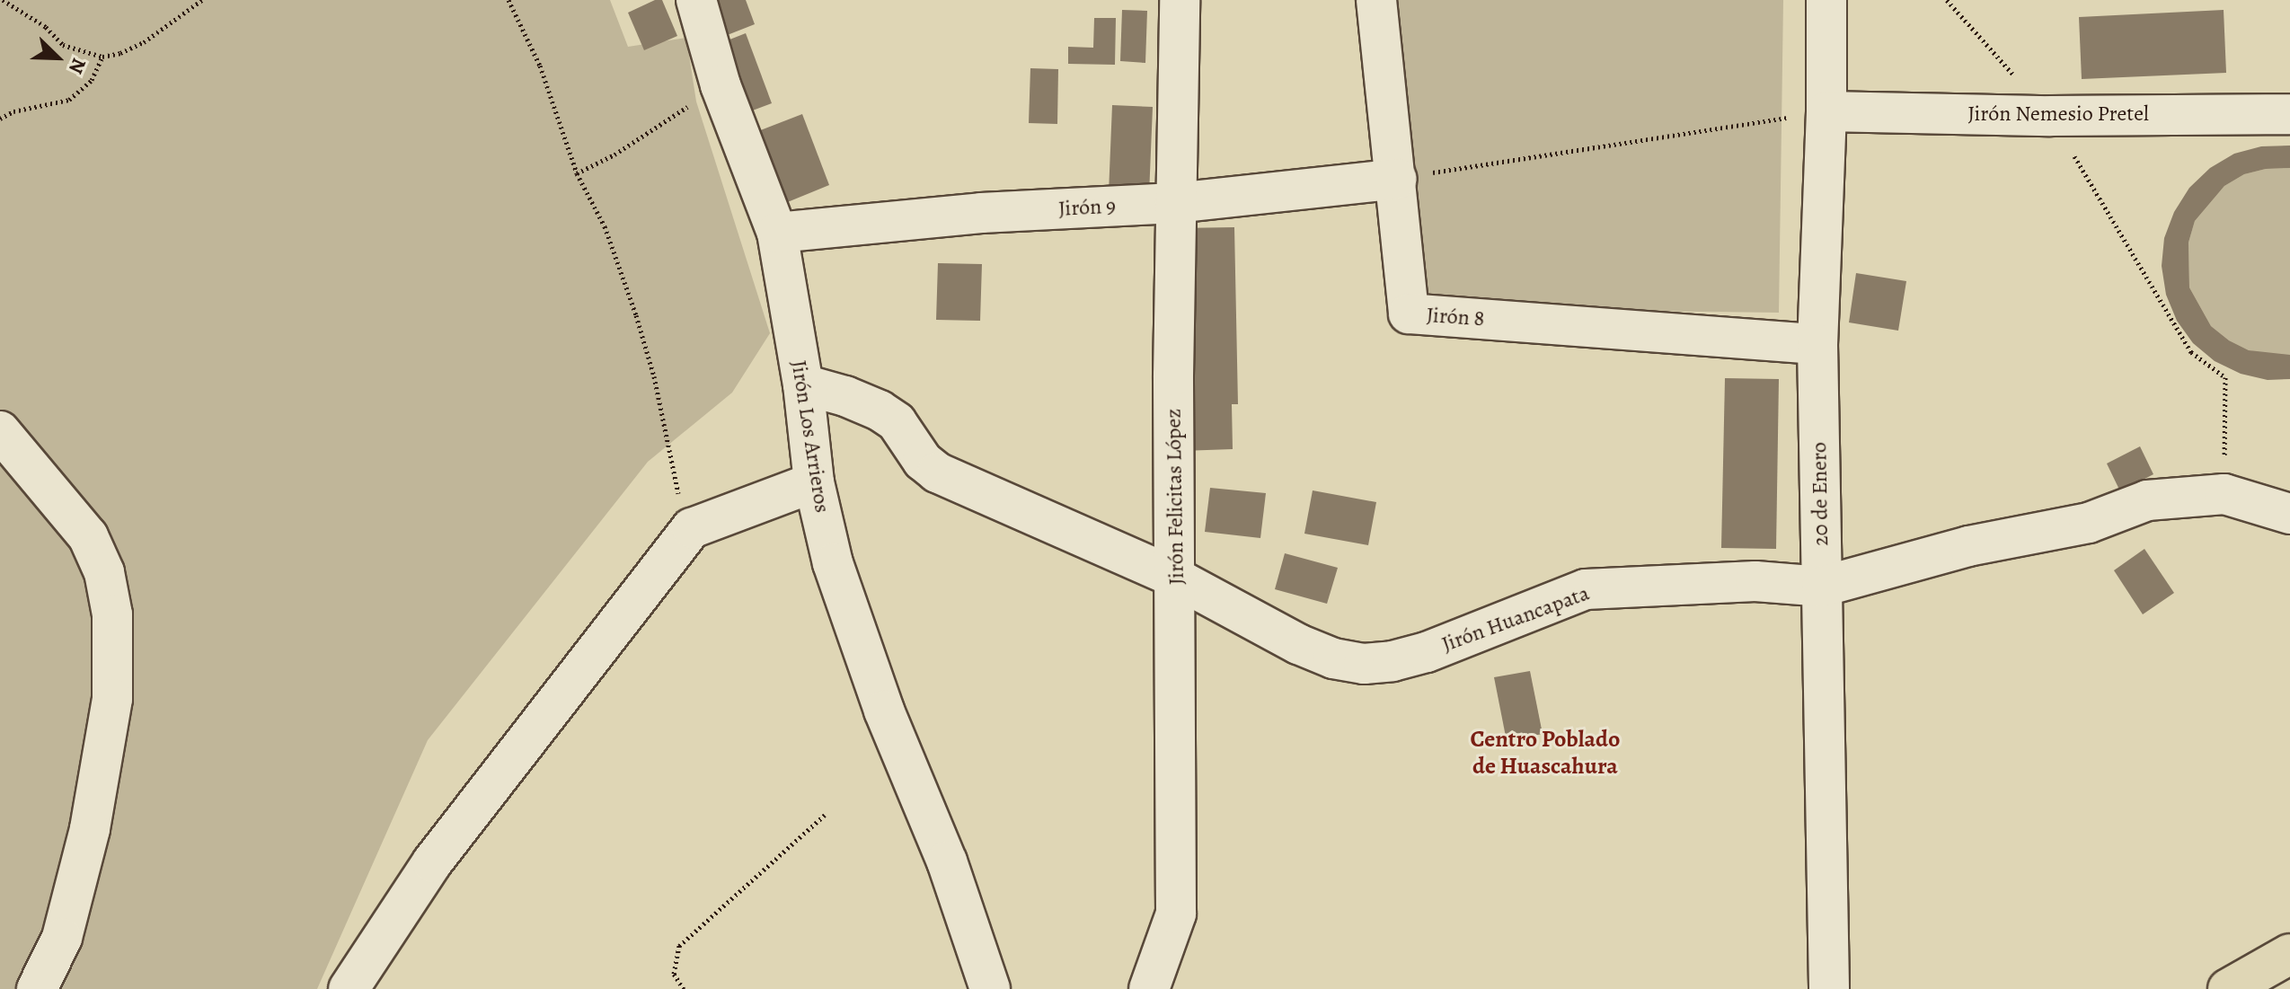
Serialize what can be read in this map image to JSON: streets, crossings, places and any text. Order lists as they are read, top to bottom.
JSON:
{
  "streets": {
    "street": [
      "Jirón Nemesio Pretel",
      "Jirón 9",
      "Jirón 8",
      "Jirón Los Arrieros",
      "20 de Enero",
      "Jirón Felicitas López",
      "Jirón Huancapata"
    ]
  },
  "crossings": [
    ["Jirón Nemesio Pretel", "20 de Enero"],
    ["Jirón 9", "Jirón 8"],
    ["Jirón 9", "Jirón Los Arrieros"],
    ["Jirón 9", "Jirón Felicitas López"],
    ["Jirón 8", "20 de Enero"],
    ["Jirón Los Arrieros", "Jirón Huancapata"],
    ["20 de Enero", "Jirón Huancapata"],
    ["Jirón Felicitas López", "Jirón Huancapata"]
  ],
  "districts": ["Centro Poblado de Huascahura"],
  "north": "bottom right"
}
